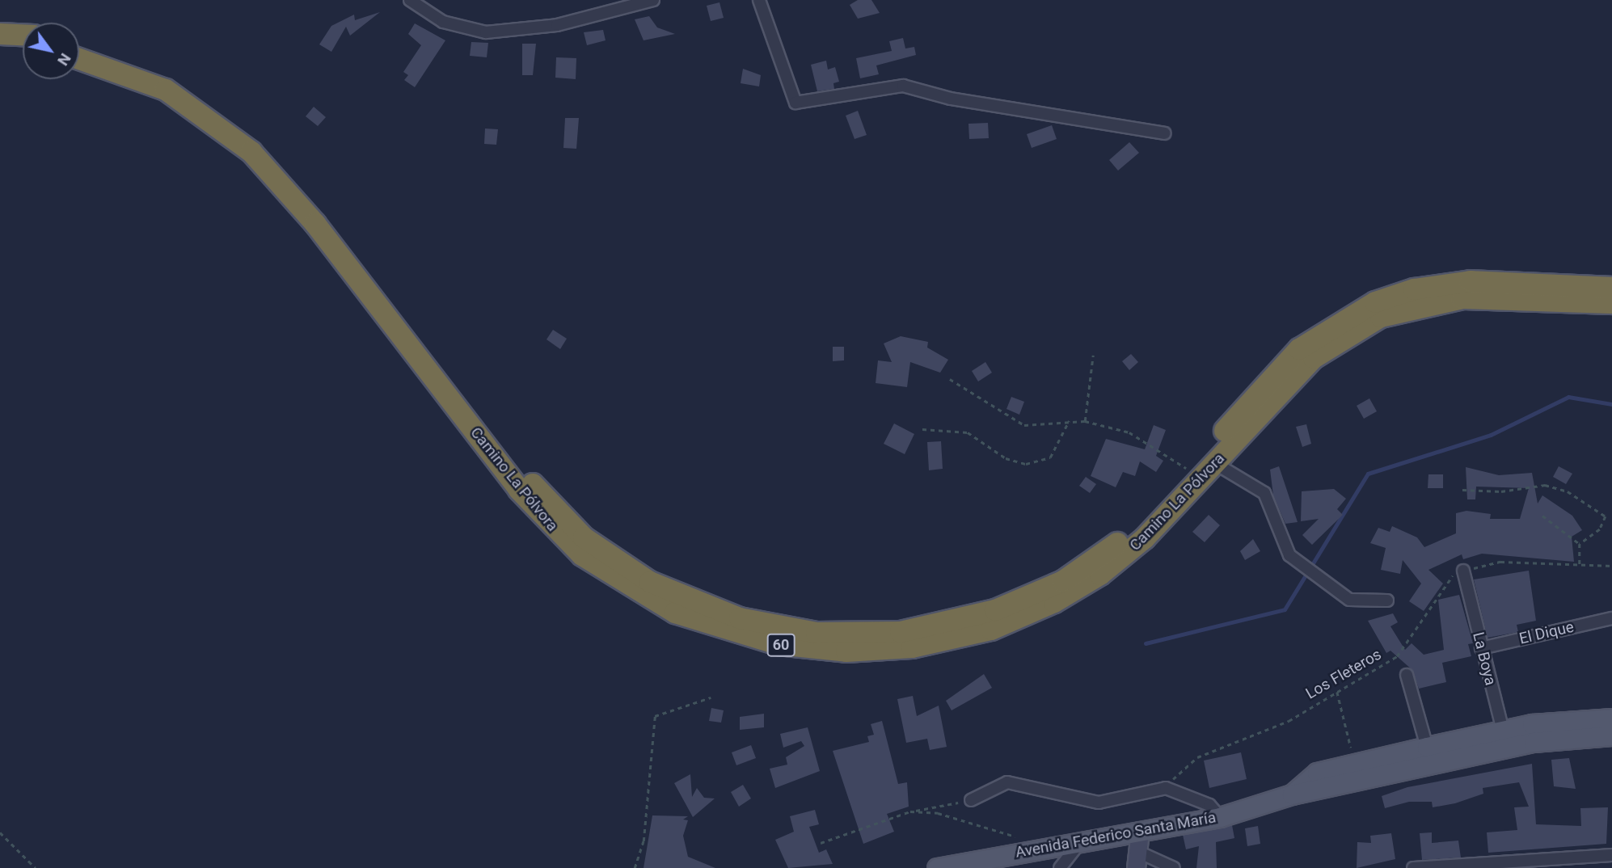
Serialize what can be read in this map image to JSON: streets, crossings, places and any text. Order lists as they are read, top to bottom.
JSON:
{
  "streets": {
    "highway": ["Camino La Pólvora", "60"],
    "main road": ["Avenida Federico Santa María"],
    "street": ["El Dique", "La Boya"],
    "path": ["Los Fleteros"]
  },
  "crossings": [
    ["El Dique", "La Boya"],
    ["La Boya", "Los Fleteros"],
    ["La Boya", "Avenida Federico Santa María"]
  ],
  "north": "bottom right"
}
